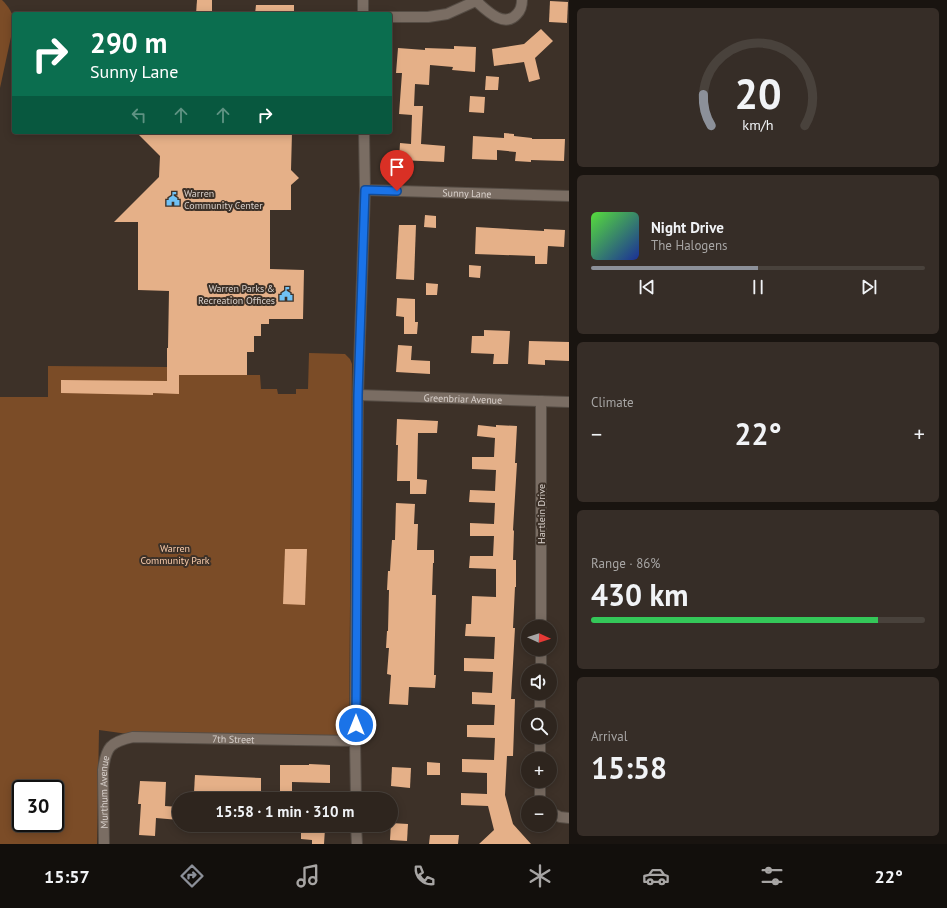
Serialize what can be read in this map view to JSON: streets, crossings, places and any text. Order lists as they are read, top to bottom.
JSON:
{
  "streets": {
    "street": [
      "Sunny Lane",
      "Greenbriar Avenue",
      "Hartlein Drive",
      "7th Street",
      "Murthum Avenue"
    ]
  },
  "crossings": [
    ["Greenbriar Avenue", "Hartlein Drive"],
    ["7th Street", "Murthum Avenue"]
  ],
  "parks": ["Warren Community Park"],
  "places": {
    "public building": ["Warren Community Center", "Warren Parks & Recreation Offices"]
  },
  "north": "right",
  "page": {
    "turn": ["290 m", "Sunny Lane"],
    "song": ["Night Drive", "The Halogens"],
    "tile": [
      "Climate",
      ["Range · 86%", "430 km"],
      ["Arrival", "15:58"]
    ],
    "heat": ["−", "22°", "+"],
    "map_buttons": ["+", "−"],
    "limit": "30",
    "trip": "15:58 · 1 min · 310 m",
    "tabs": ["15:57", "22°"],
    "gauge": ["20", "km/h"]
  }
}
